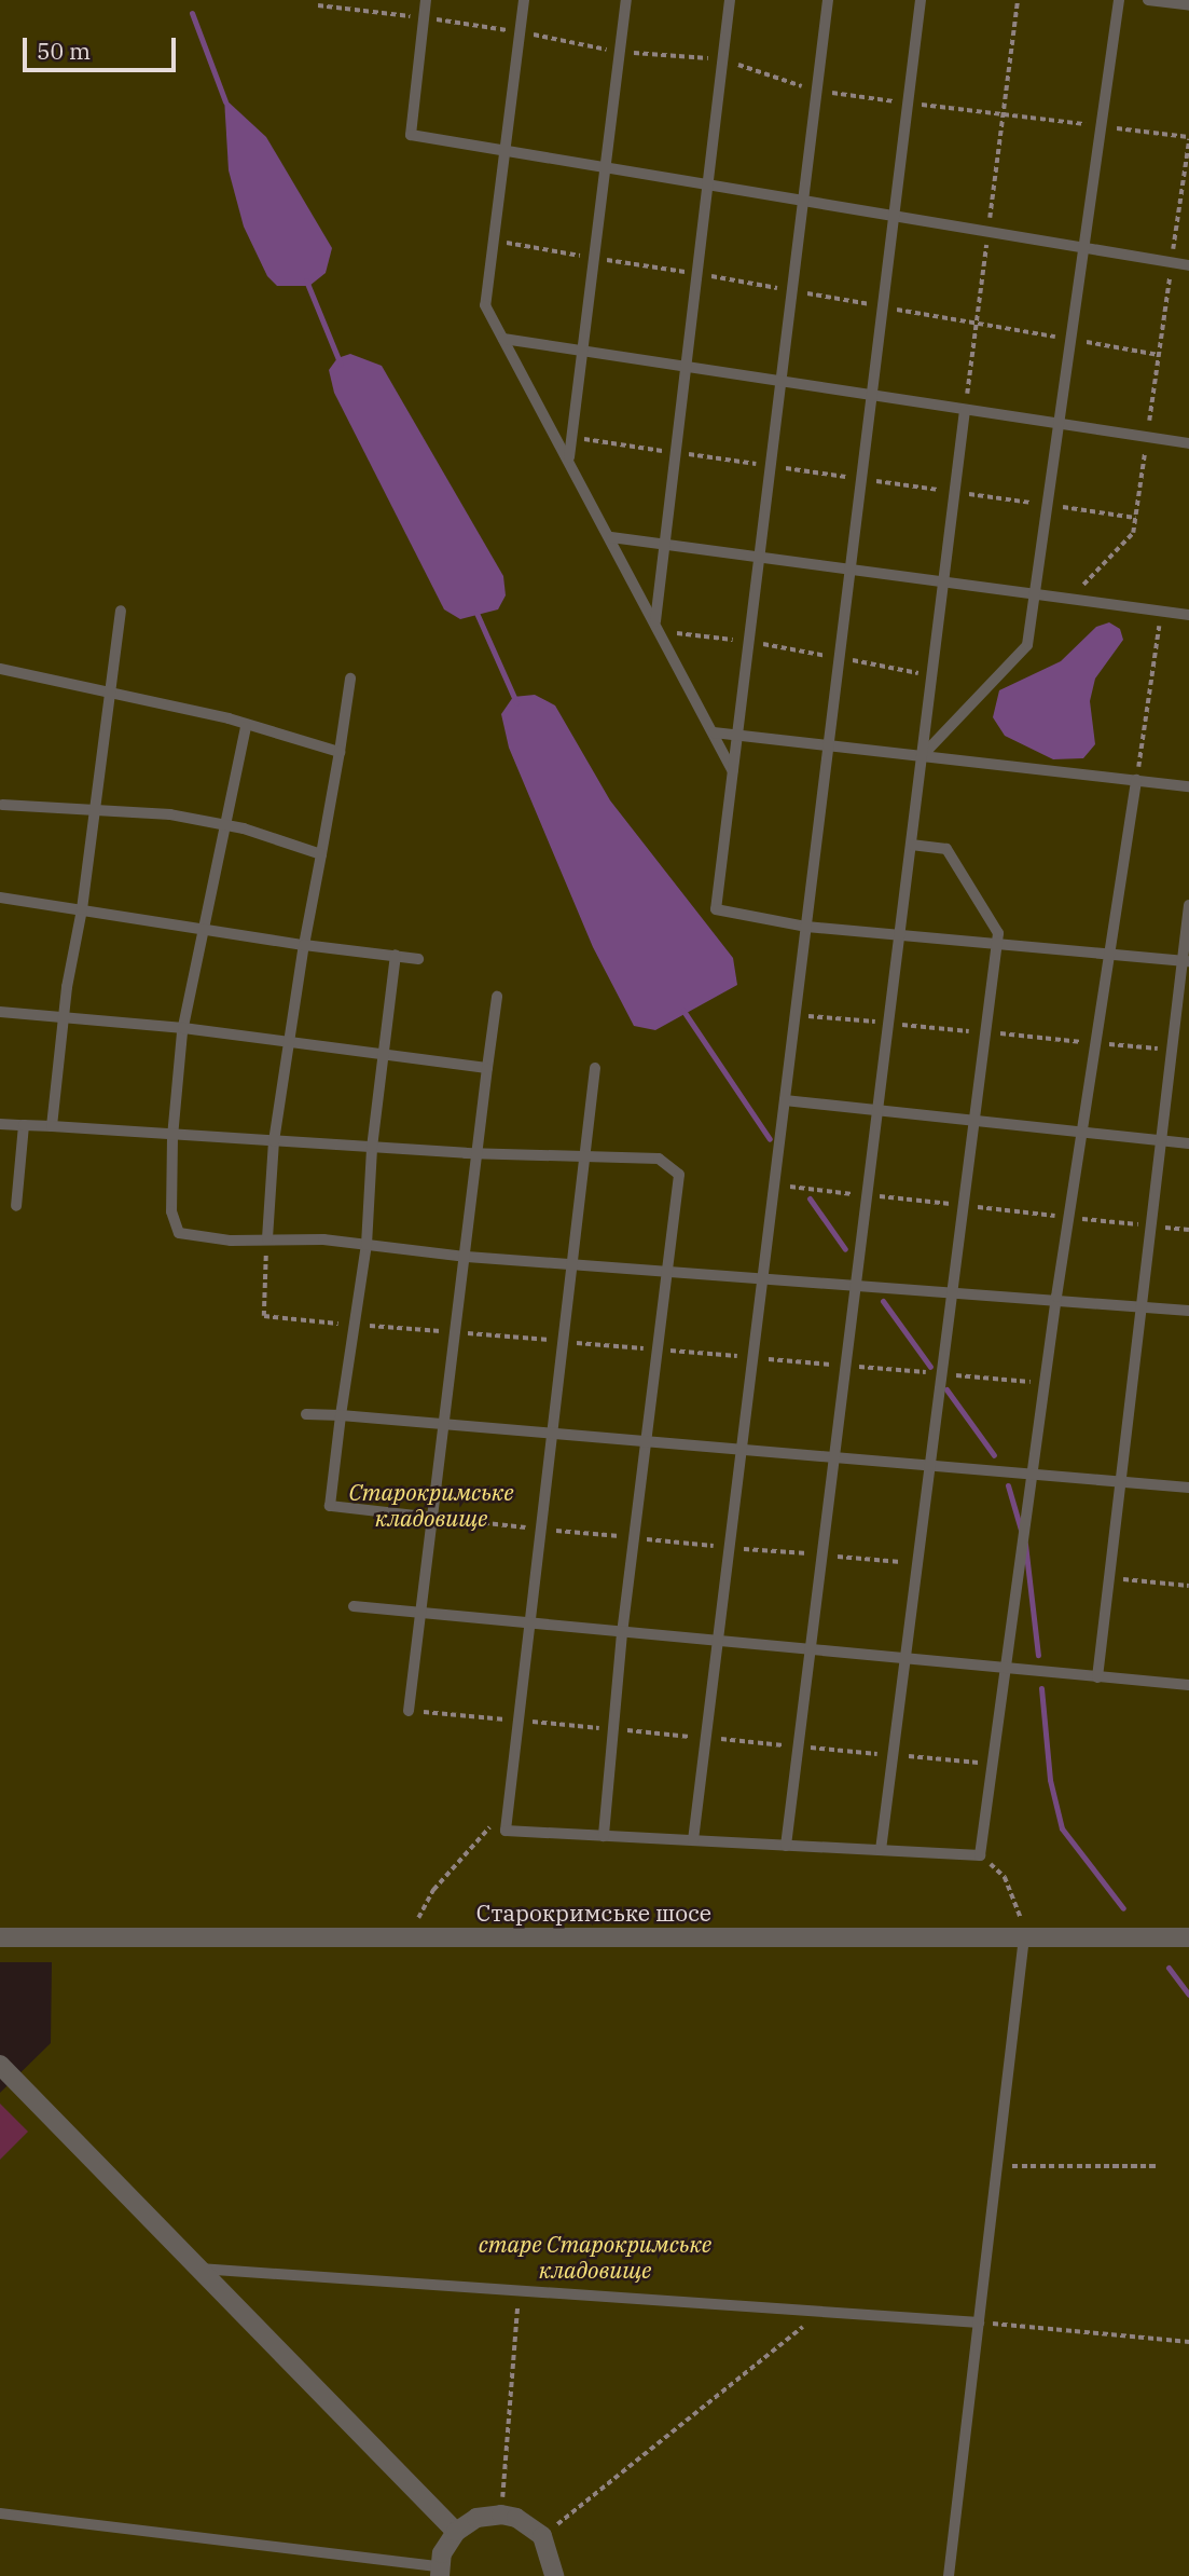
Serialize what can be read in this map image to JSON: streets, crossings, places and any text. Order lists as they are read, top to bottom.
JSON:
{
  "streets": {
    "street": ["Старокримське шосе"]
  },
  "parks": ["Старокримське кладовище", "старе Старокримське кладовище"],
  "scale_bar": "50 m"
}
